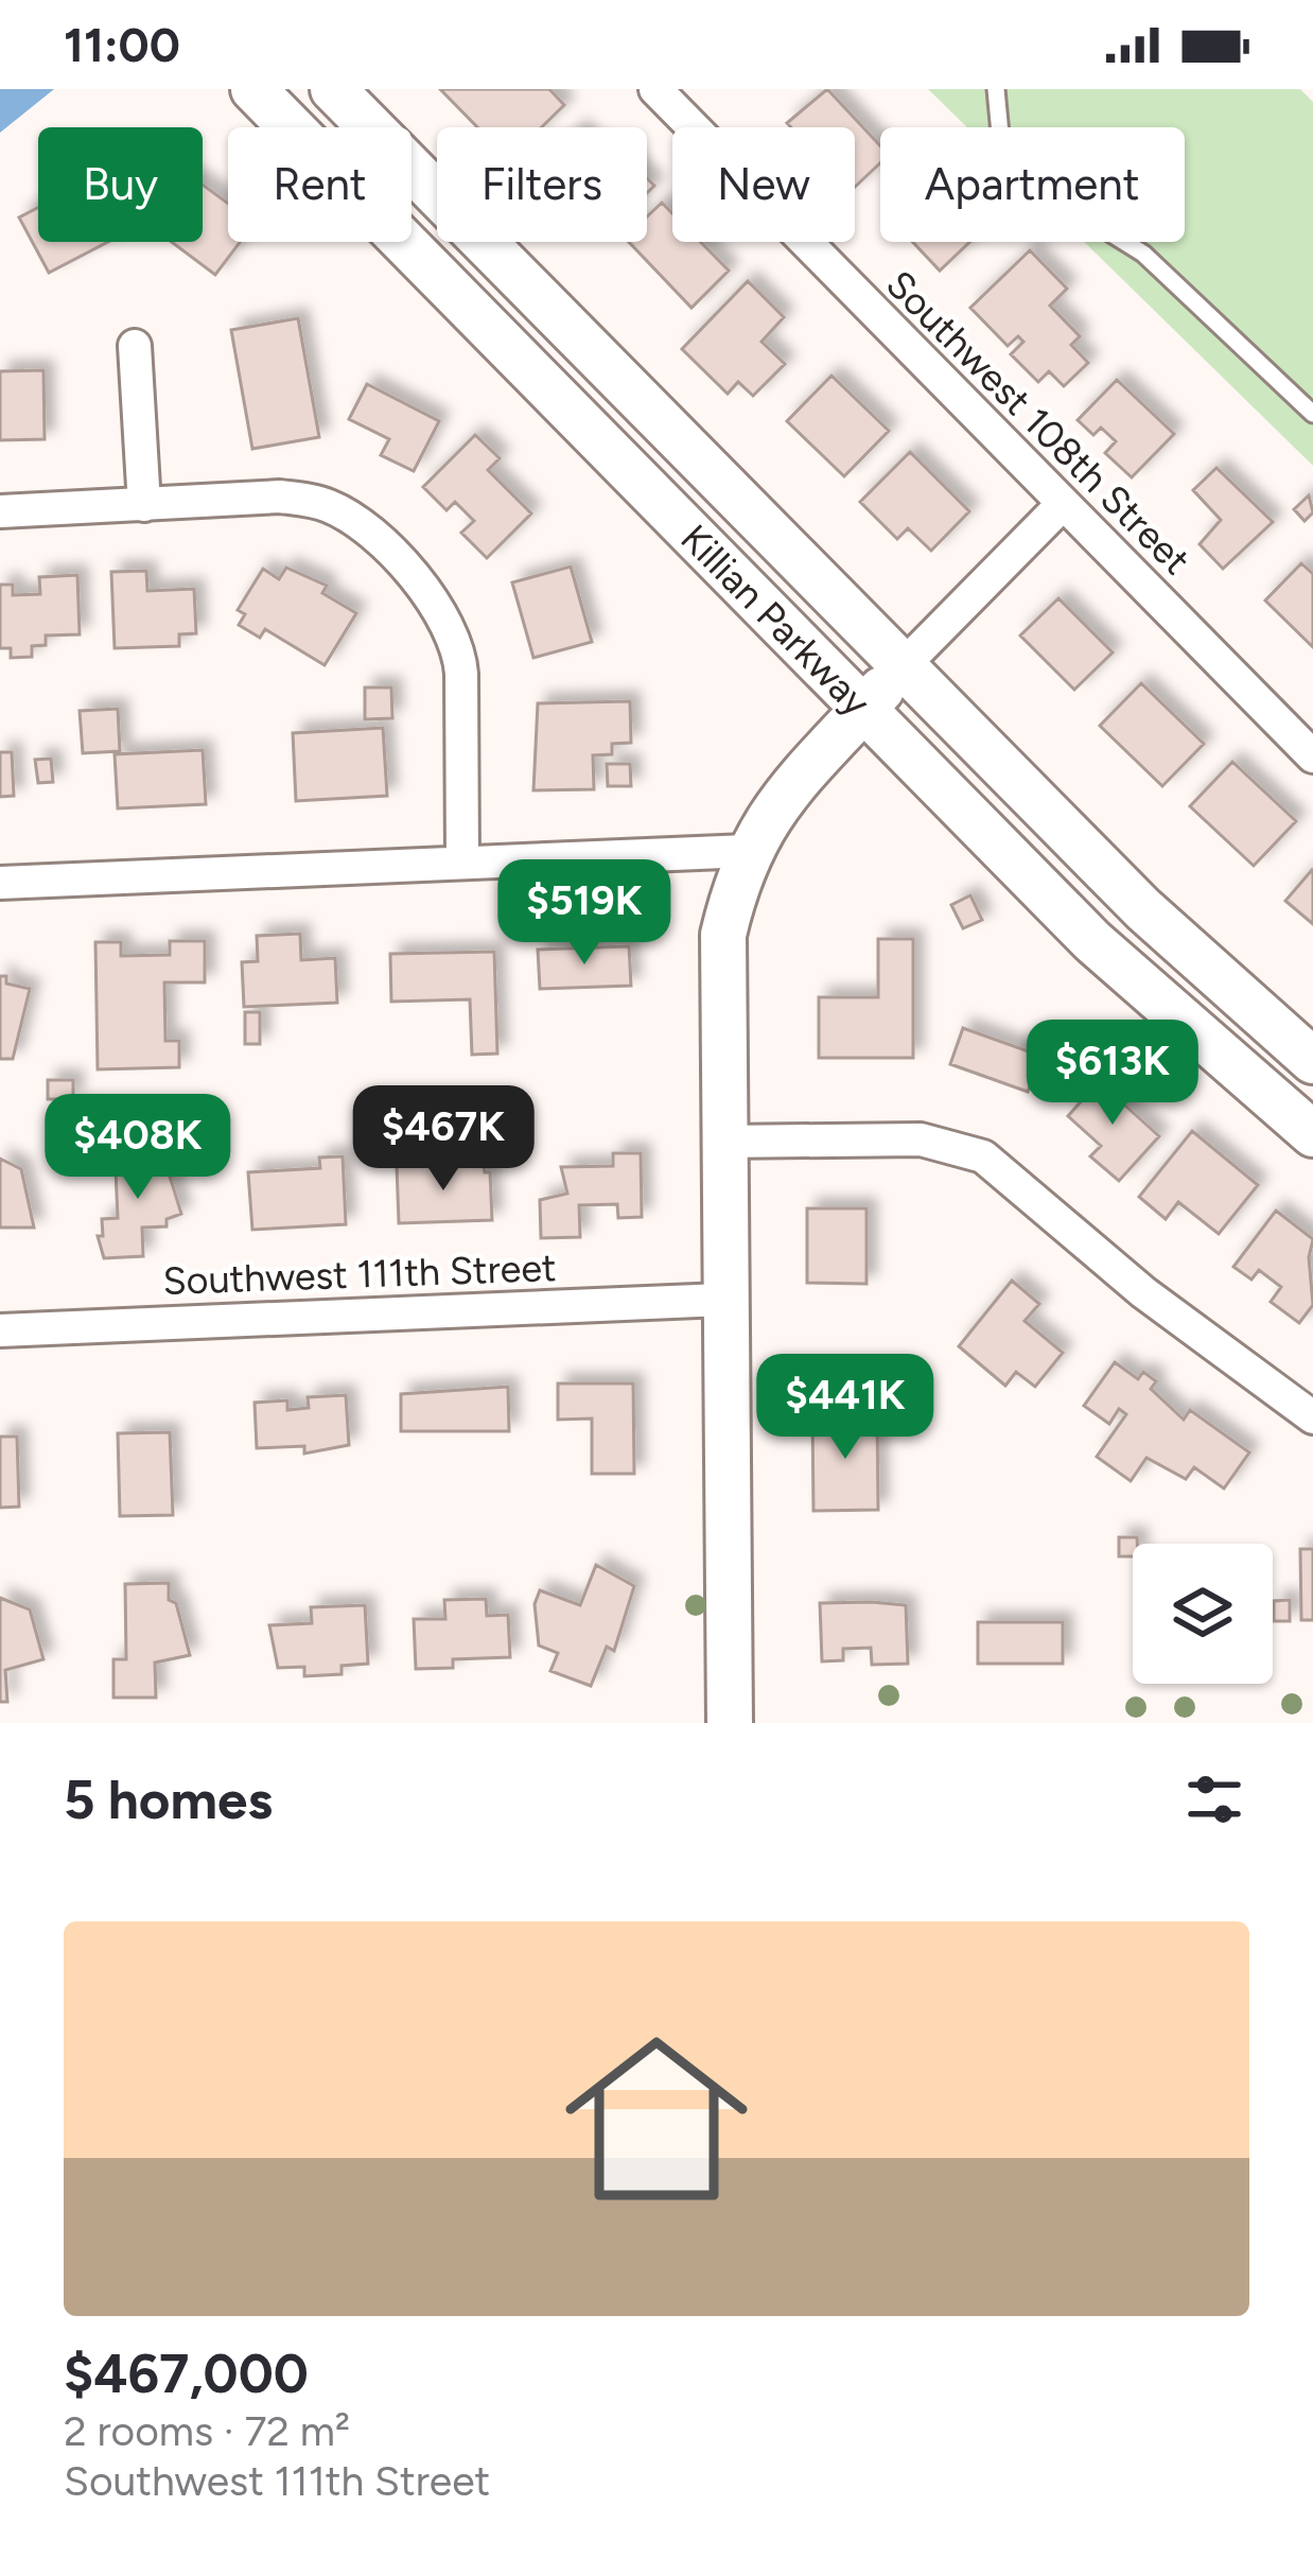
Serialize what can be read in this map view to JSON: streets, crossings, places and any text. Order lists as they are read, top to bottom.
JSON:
{
  "streets": {
    "main road": ["Killian Parkway"],
    "street": ["Southwest 108th Street", "Southwest 111th Street"]
  },
  "page": {
    "status": "11:00",
    "chip": [
      "Buy",
      "Rent",
      "Filters",
      "New",
      "Apartment"
    ],
    "price": [
      "$519K",
      "$613K",
      "$467K",
      "$408K",
      "$441K"
    ],
    "heading": "5 homes",
    "list": [
      {
        "name": "$467,000",
        "note": "2 rooms · 72 m² · Southwest 111th Street"
      }
    ]
  }
}
